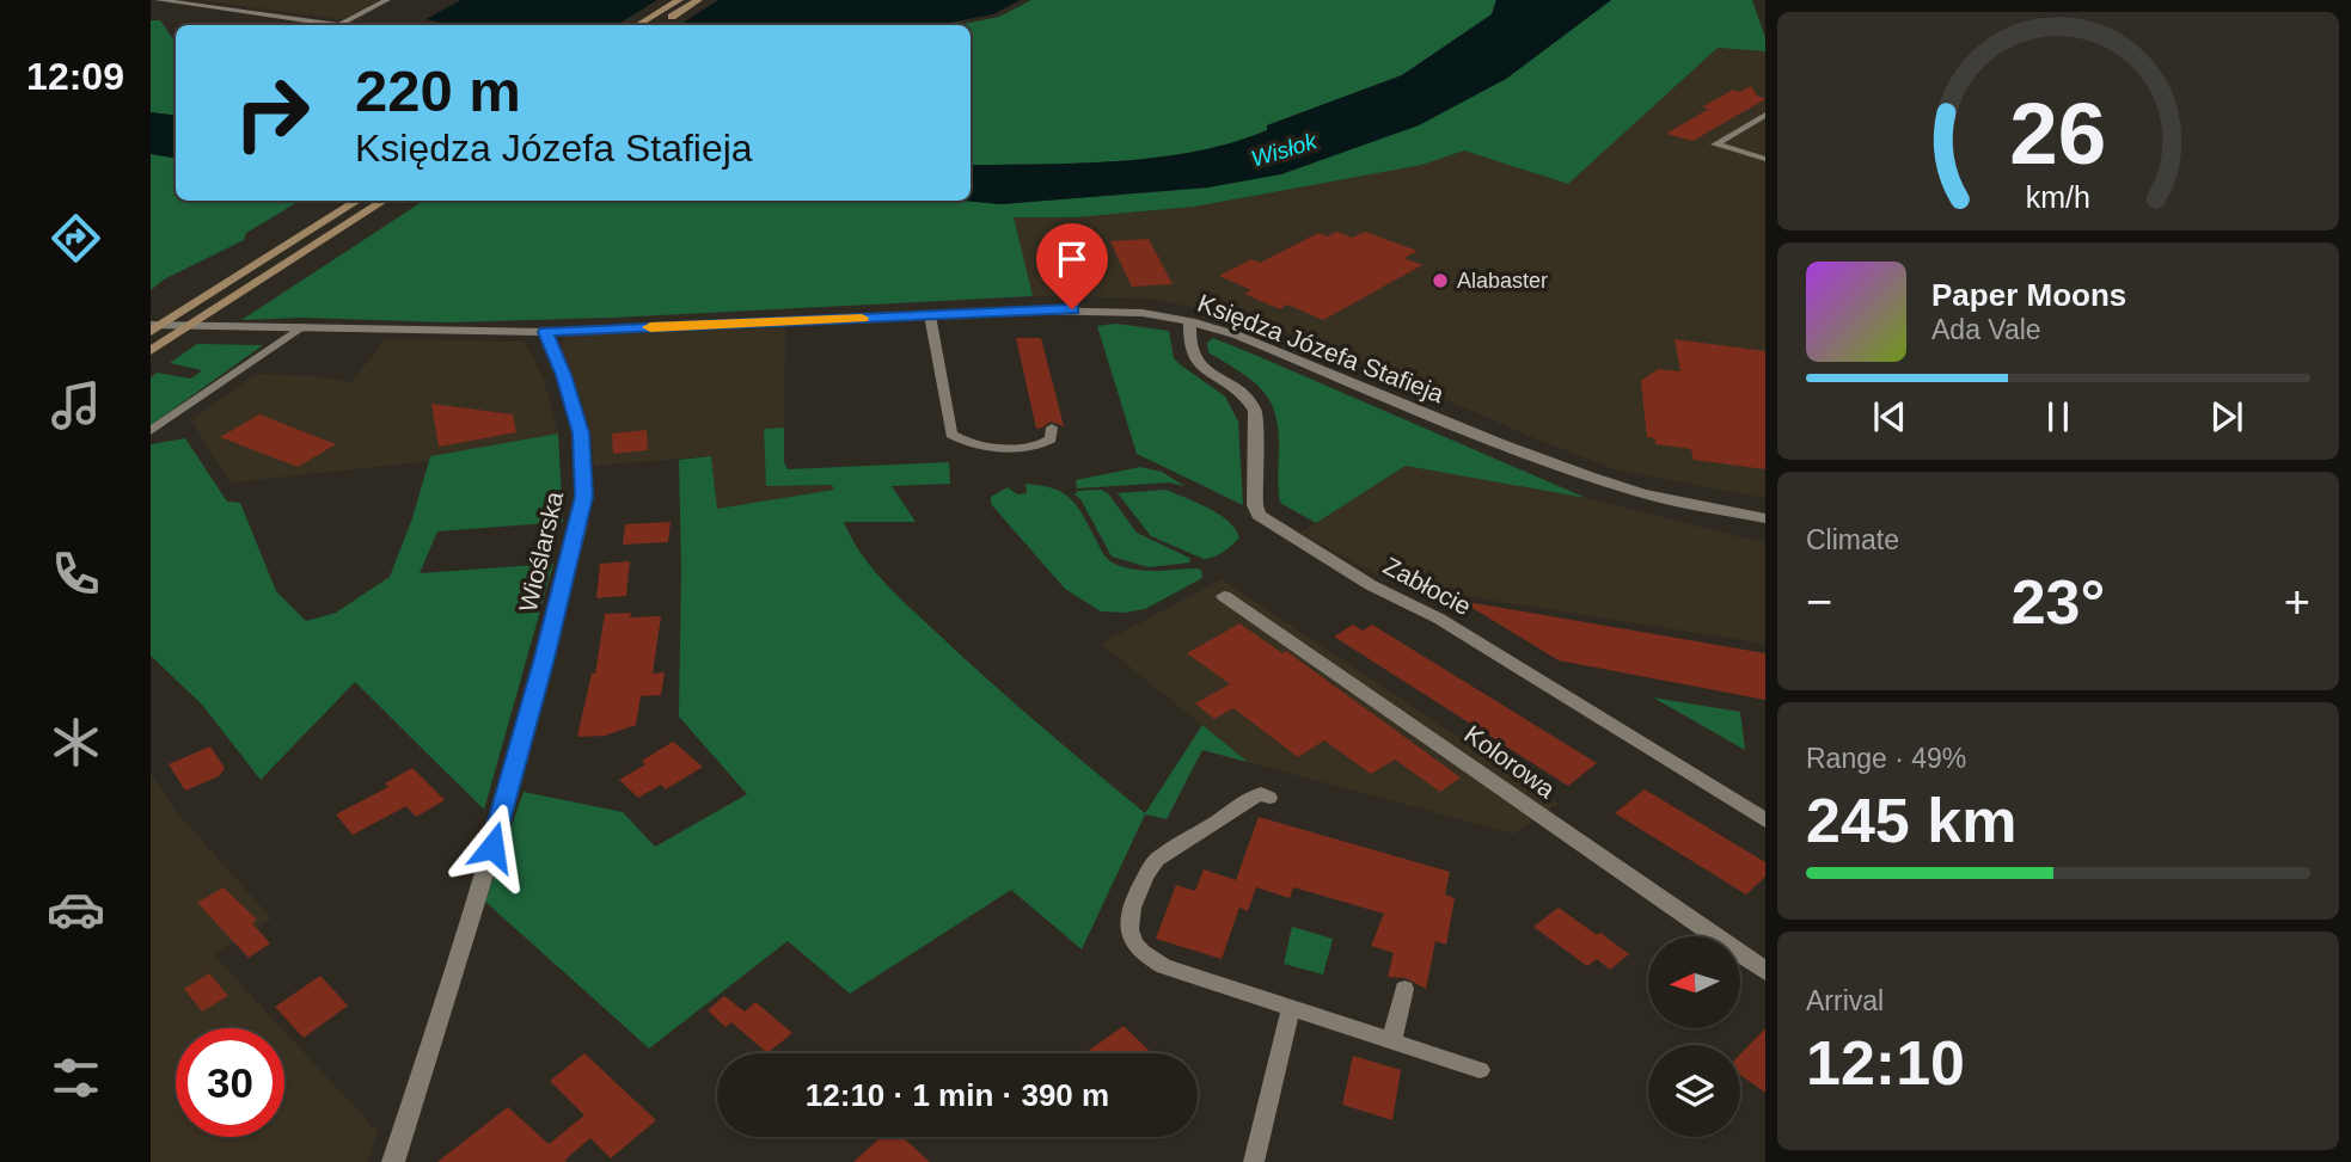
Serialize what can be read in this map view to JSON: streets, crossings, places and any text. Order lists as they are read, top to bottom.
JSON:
{
  "streets": {
    "street": [
      "Księdza Józefa Stafieja",
      "Wioślarska",
      "Zabłocie",
      "Kolorowa"
    ]
  },
  "crossings": [
    ["Księdza Józefa Stafieja", "Wioślarska"],
    ["Księdza Józefa Stafieja", "Zabłocie"]
  ],
  "water": ["Wisłok"],
  "places": ["Alabaster"],
  "north": "left",
  "page": {
    "tabs": "12:09",
    "turn": ["220 m", "Księdza Józefa Stafieja"],
    "song": ["Paper Moons", "Ada Vale"],
    "tile": [
      "Climate",
      ["Range · 49%", "245 km"],
      ["Arrival", "12:10"]
    ],
    "heat": ["−", "23°", "+"],
    "limit": "30",
    "trip": "12:10 · 1 min · 390 m",
    "gauge": ["26", "km/h"]
  }
}
